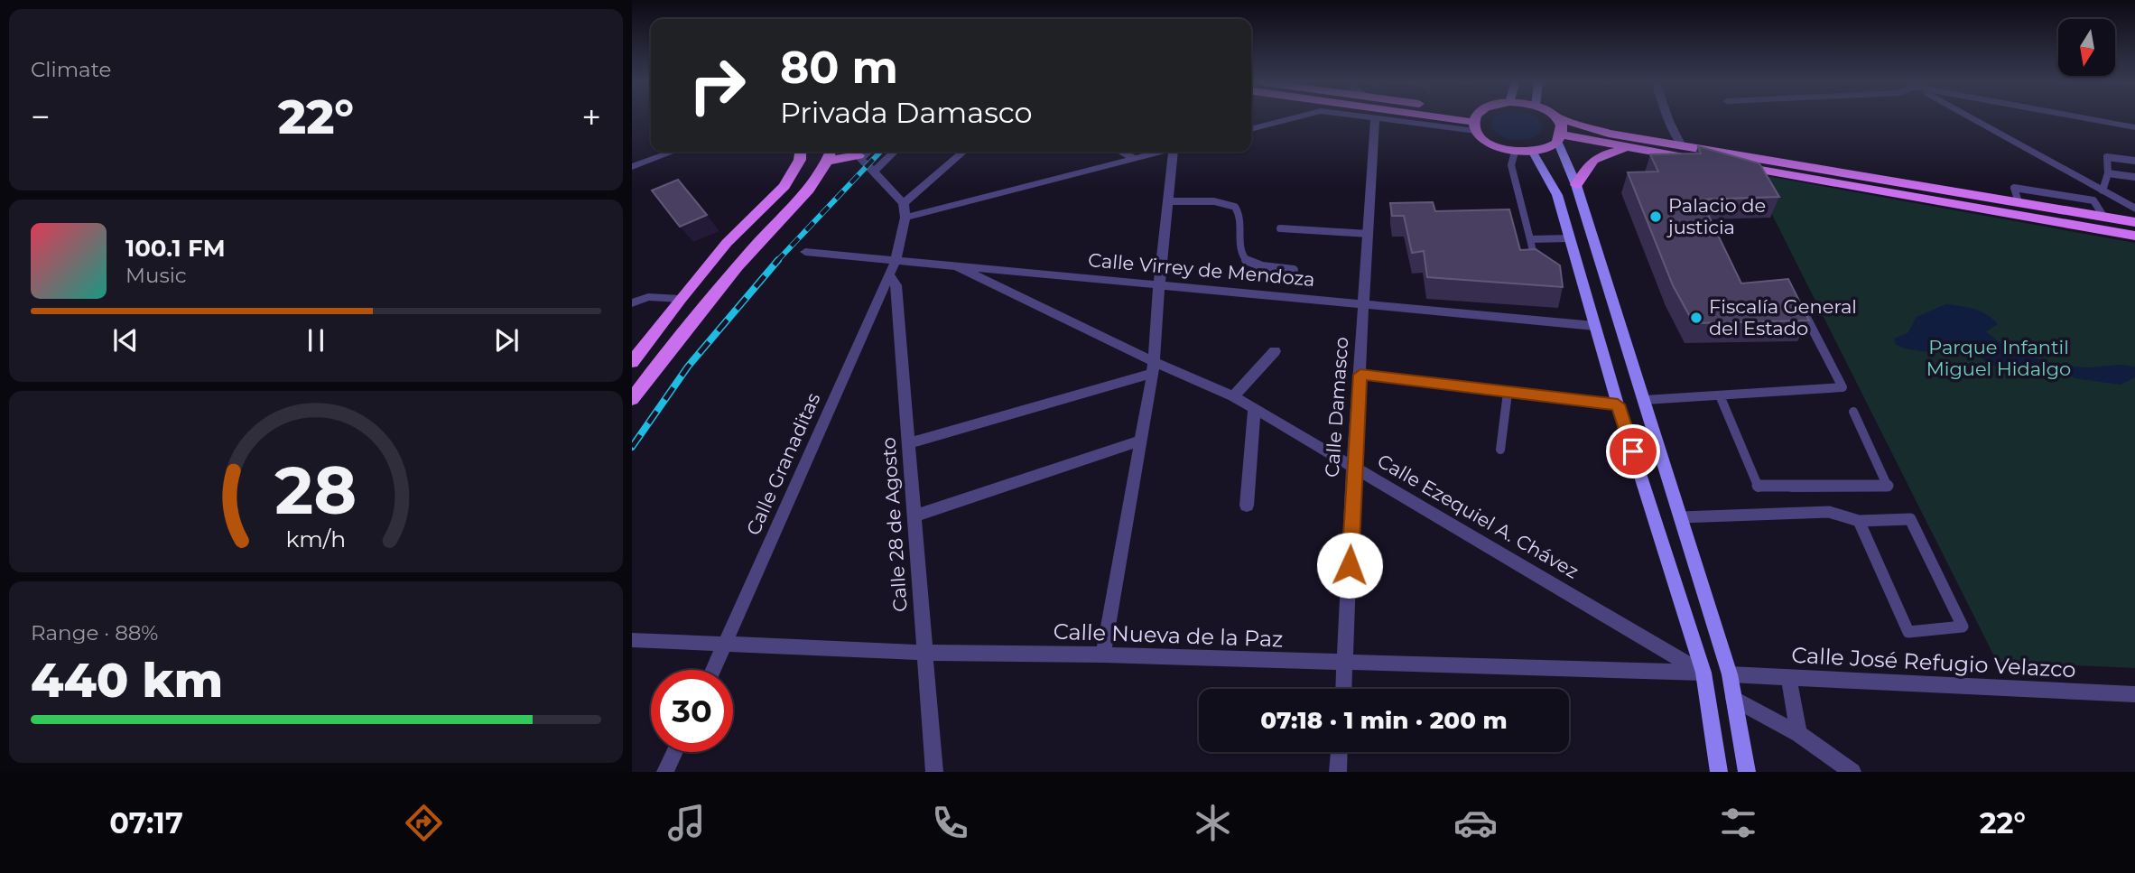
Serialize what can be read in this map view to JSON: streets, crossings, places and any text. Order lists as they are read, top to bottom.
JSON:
{
  "streets": {
    "street": [
      "Calle Virrey de Mendoza",
      "Calle Damasco",
      "Calle Granaditas",
      "Calle Ezequiel A. Chávez",
      "Calle 28 de Agosto",
      "Calle Nueva de la Paz",
      "Calle José Refugio Velazco"
    ]
  },
  "crossings": [
    ["Calle Virrey de Mendoza", "Calle Damasco"],
    ["Calle Virrey de Mendoza", "Calle Granaditas"],
    ["Calle Virrey de Mendoza", "Calle Ezequiel A. Chávez"],
    ["Calle Damasco", "Calle Ezequiel A. Chávez"],
    ["Calle Damasco", "Calle Nueva de la Paz"],
    ["Calle Granaditas", "Calle 28 de Agosto"],
    ["Calle Granaditas", "Calle Nueva de la Paz"],
    ["Calle Ezequiel A. Chávez", "Calle Nueva de la Paz"],
    ["Calle 28 de Agosto", "Calle Nueva de la Paz"]
  ],
  "parks": ["Parque Infantil Miguel Hidalgo"],
  "places": ["Palacio de justicia", "Fiscalía General del Estado"],
  "north": "bottom",
  "page": {
    "tile": [
      "Climate",
      ["Range · 88%", "440 km"]
    ],
    "turn": ["80 m", "Privada Damasco"],
    "heat": ["−", "22°", "+"],
    "song": ["100.1 FM", "Music"],
    "limit": "30",
    "trip": "07:18 · 1 min · 200 m",
    "tabs": ["07:17", "22°"],
    "gauge": ["28", "km/h"]
  }
}
